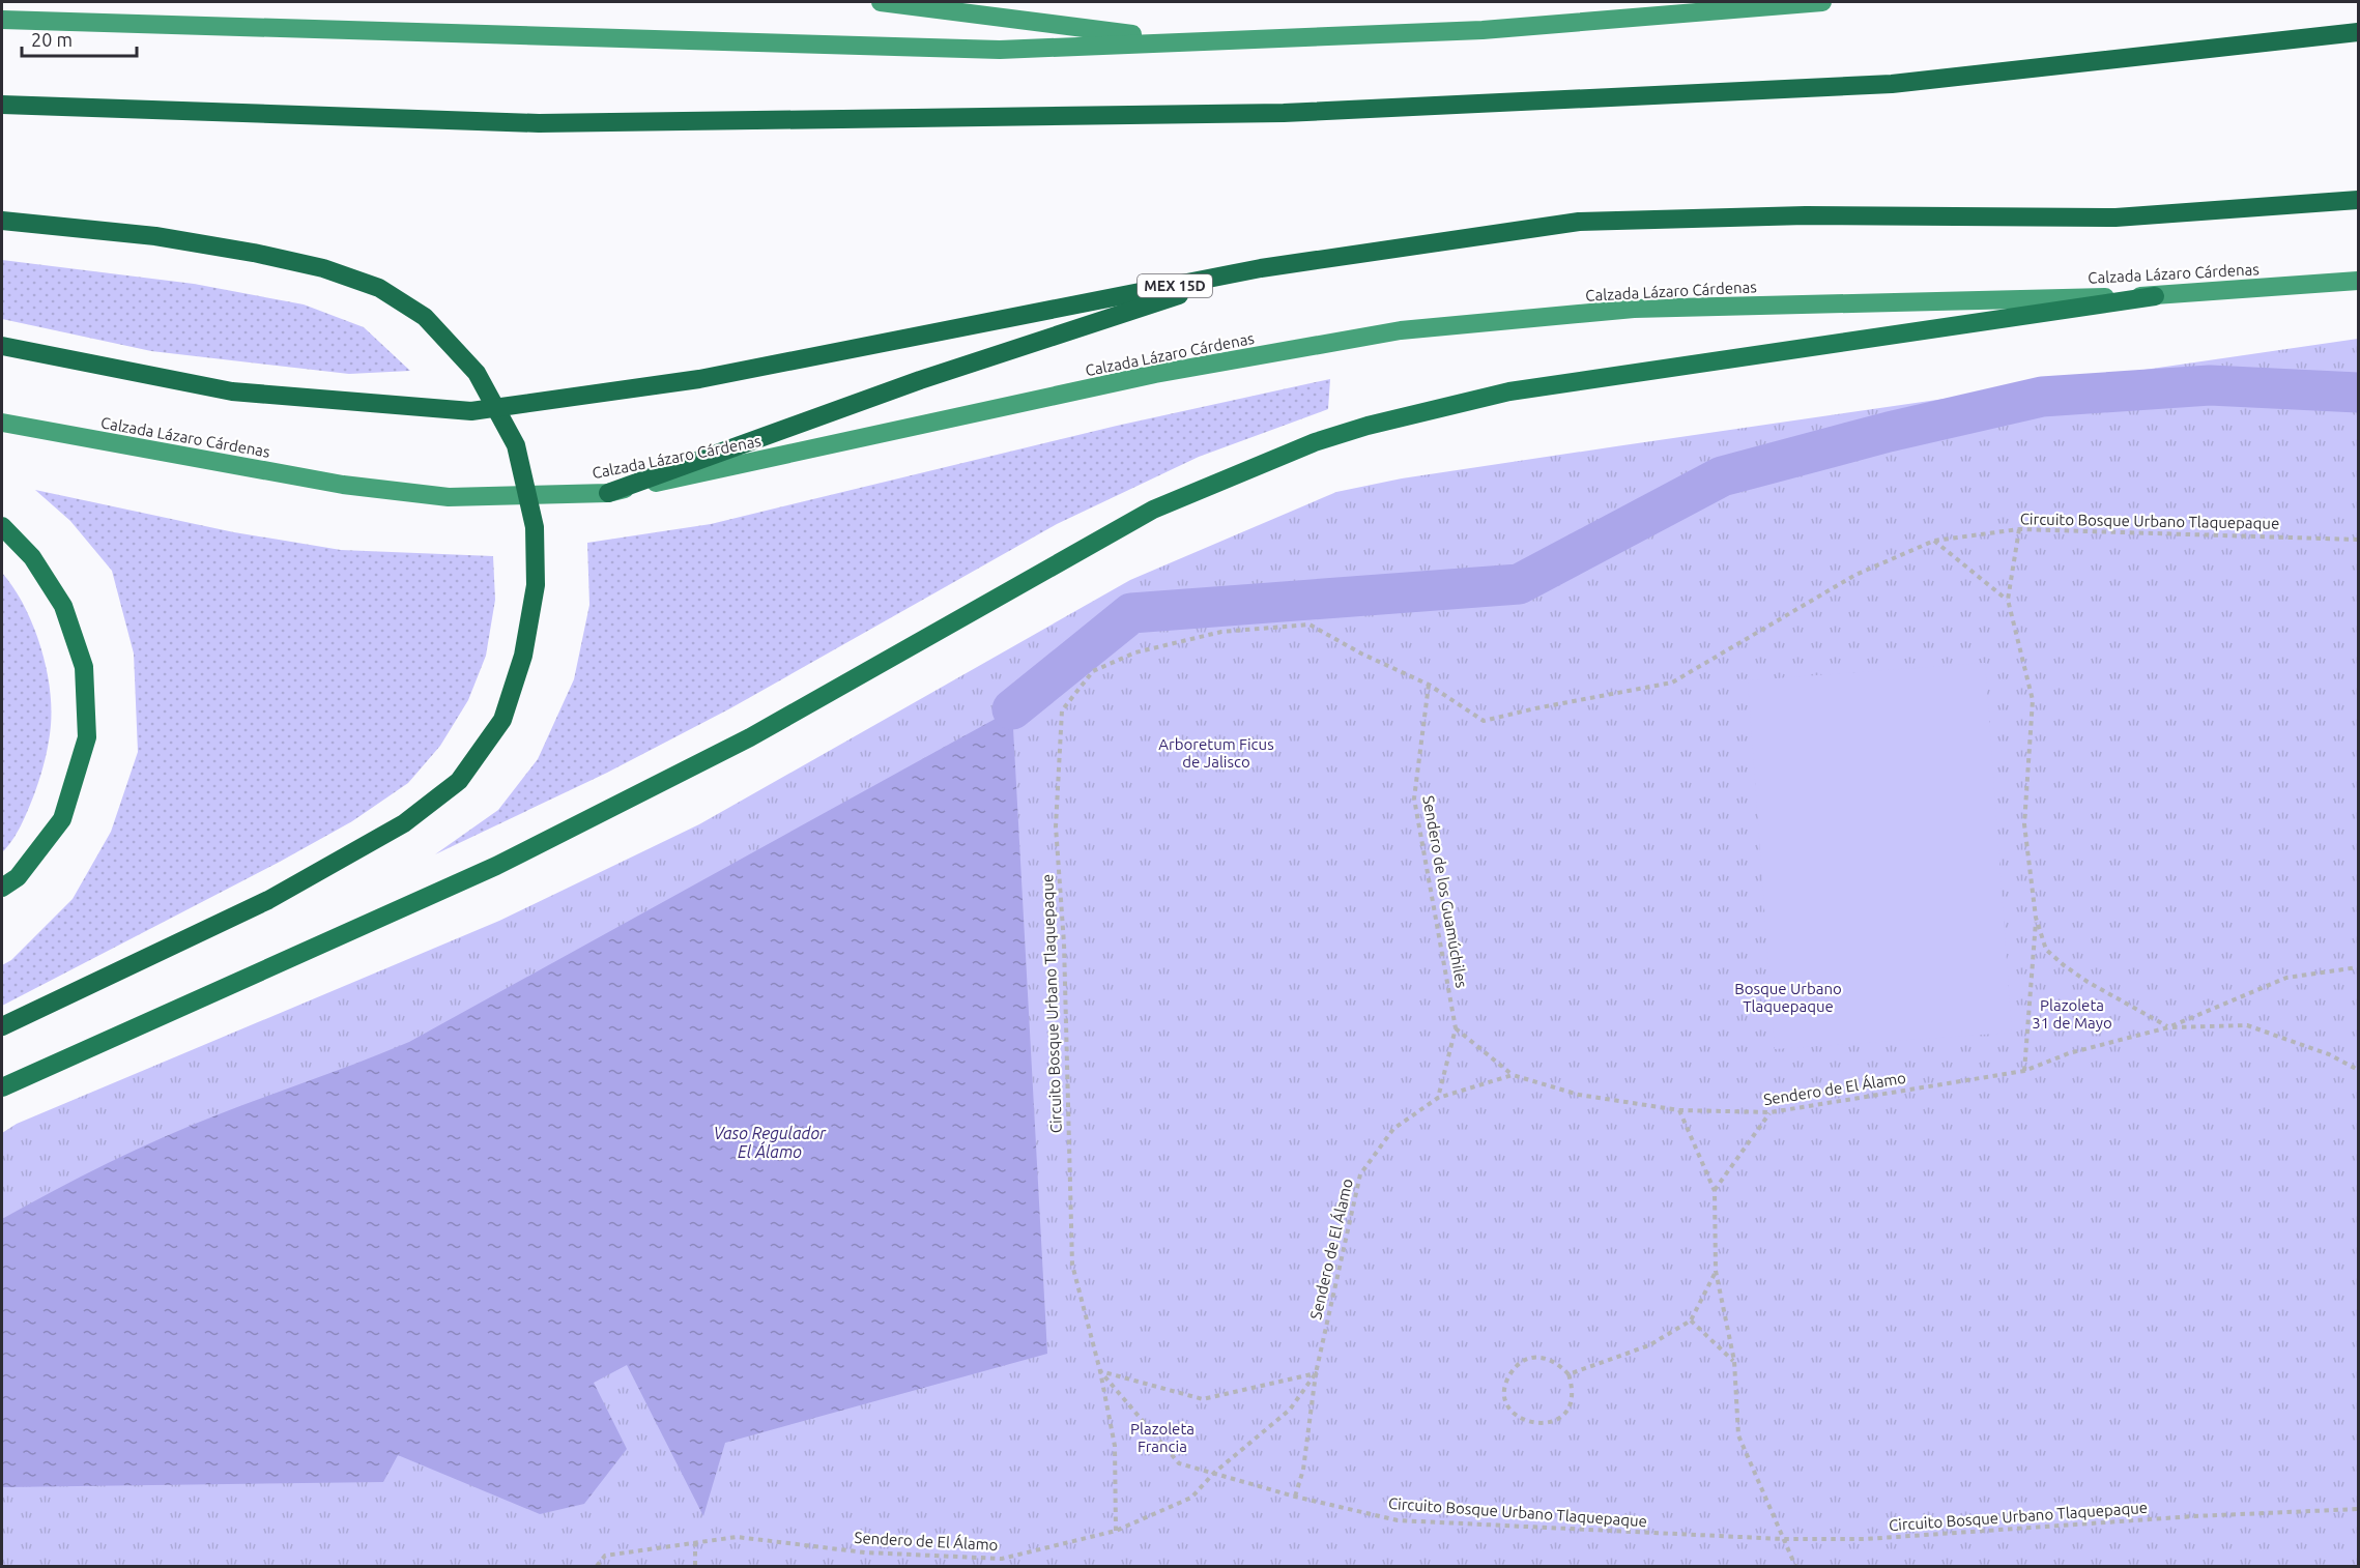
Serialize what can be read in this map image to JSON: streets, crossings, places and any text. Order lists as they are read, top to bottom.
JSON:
{
  "streets": {
    "highway": ["MEX 15D"],
    "main road": ["Calzada Lázaro Cárdenas"],
    "path": ["Circuito Bosque Urbano Tlaquepaque", "Sendero de los Guamúchiles", "Sendero de El Álamo"]
  },
  "crossings": [
    ["Circuito Bosque Urbano Tlaquepaque", "Sendero de los Guamúchiles"],
    ["Circuito Bosque Urbano Tlaquepaque", "Sendero de El Álamo"],
    ["Sendero de los Guamúchiles", "Sendero de El Álamo"]
  ],
  "water": ["Vaso Regulador El Álamo"],
  "parks": [
    "Arboretum Ficus de Jalisco",
    "Bosque Urbano Tlaquepaque",
    "Plazoleta 31 de Mayo",
    "Plazoleta Francia"
  ],
  "scale_bar": "20 m"
}
